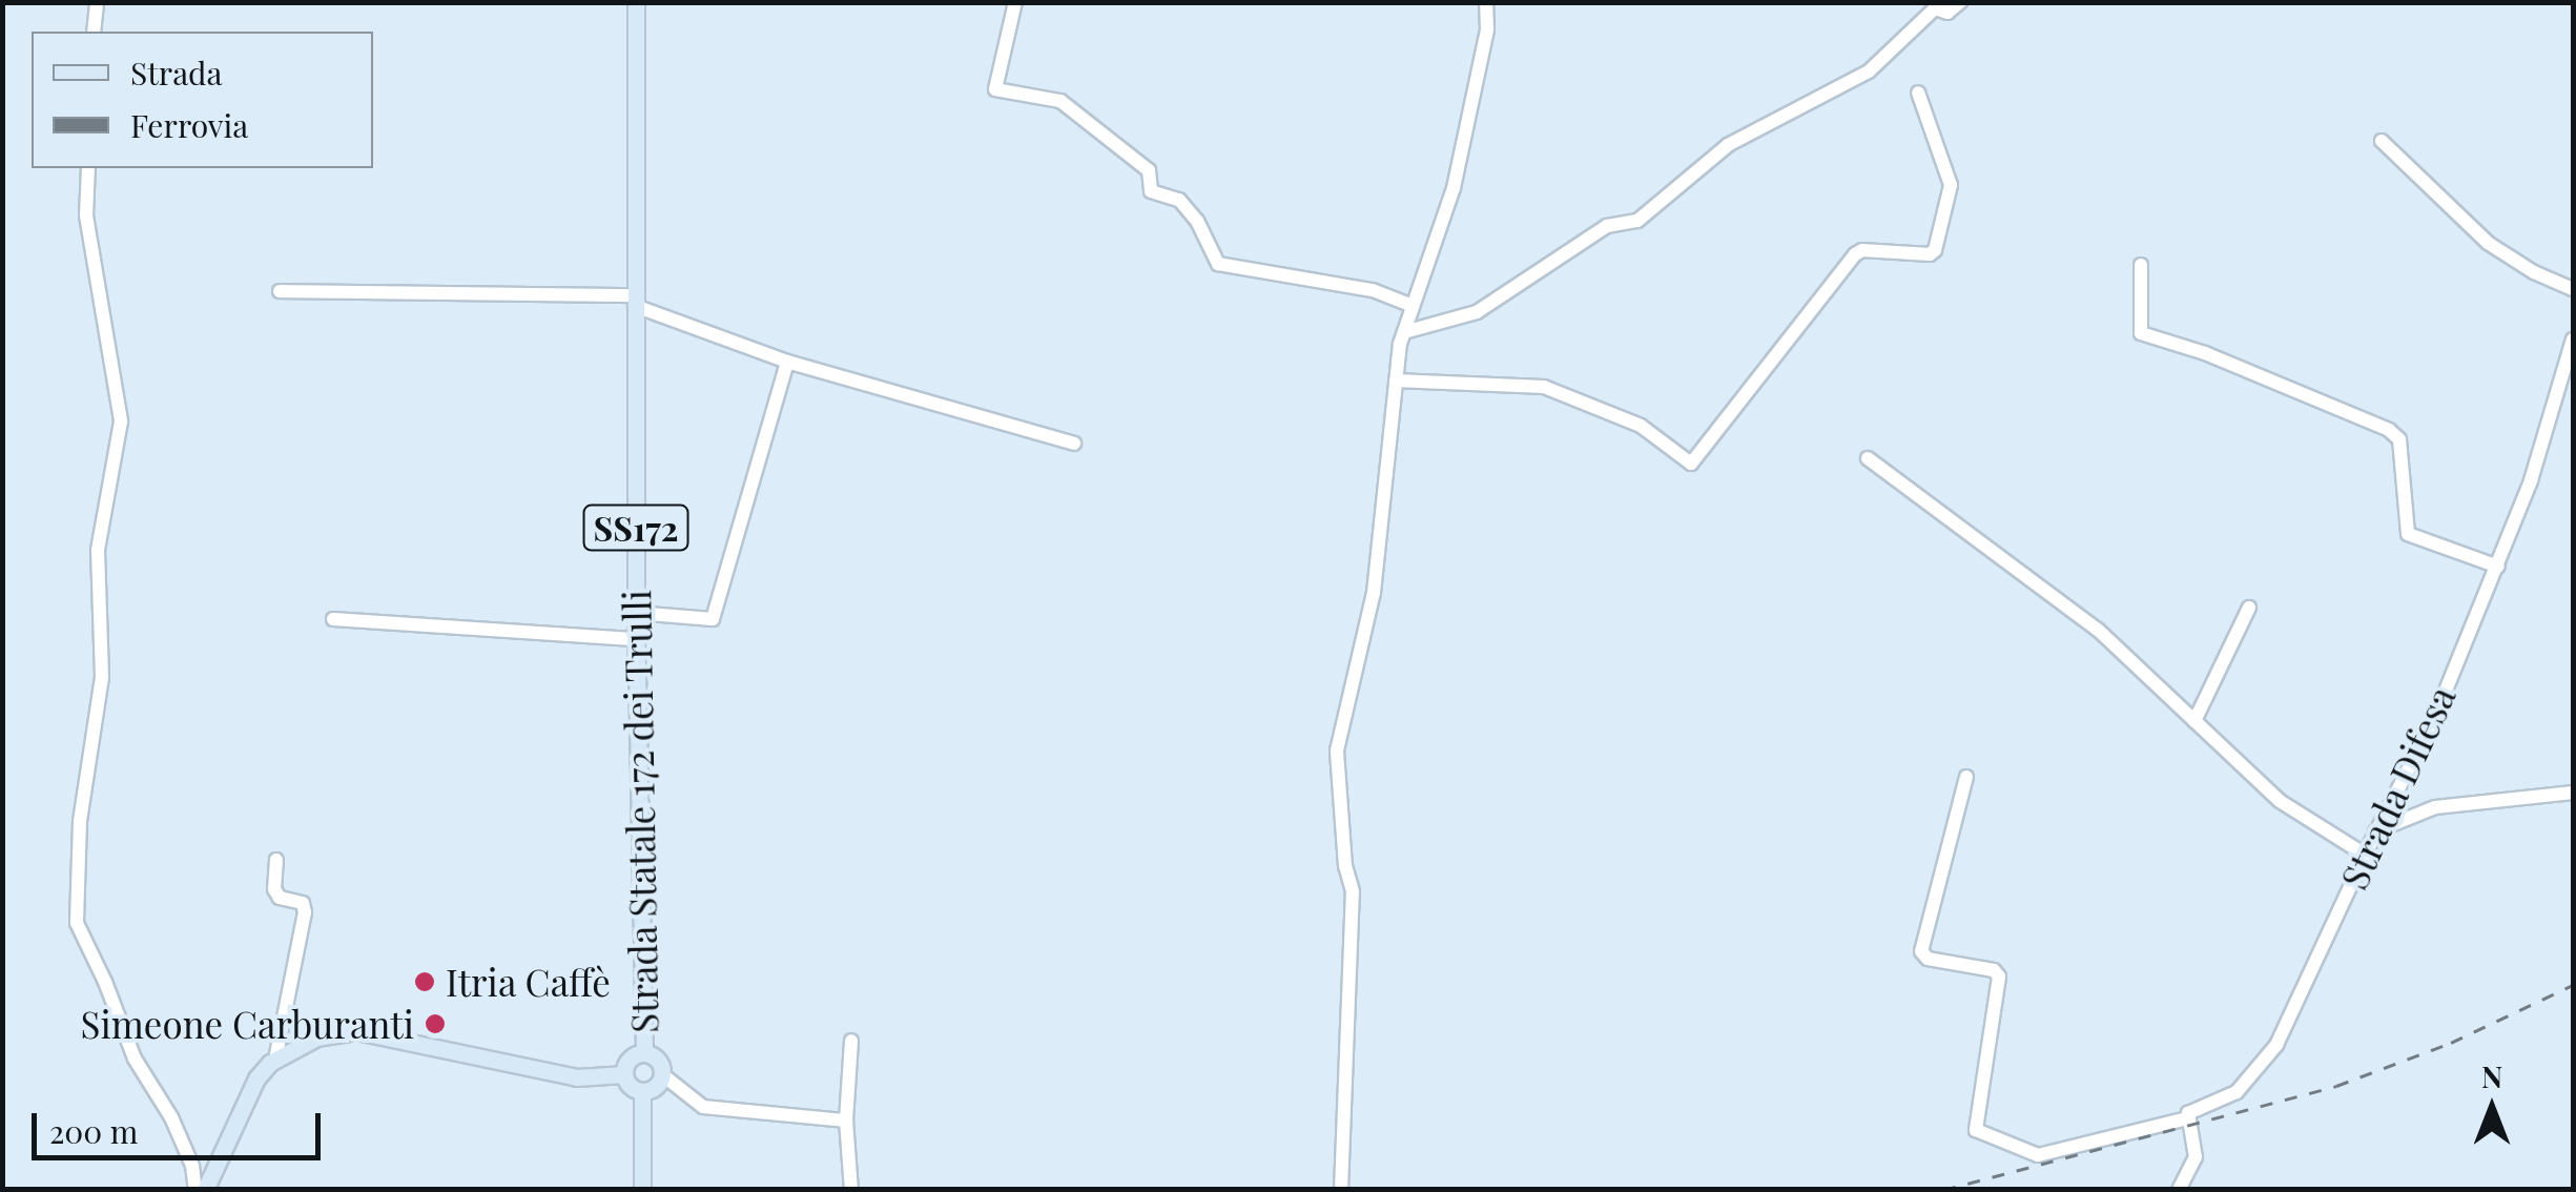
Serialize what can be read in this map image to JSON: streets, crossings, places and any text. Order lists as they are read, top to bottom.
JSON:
{
  "streets": {
    "main road": ["SS172", "Strada Statale 172 dei Trulli"],
    "street": ["Strada Difesa"]
  },
  "places": ["Itria Caffè", "Simeone Carburanti"],
  "legend": ["Strada", "Ferrovia"],
  "scale_bar": "200 m",
  "north": "top"
}
